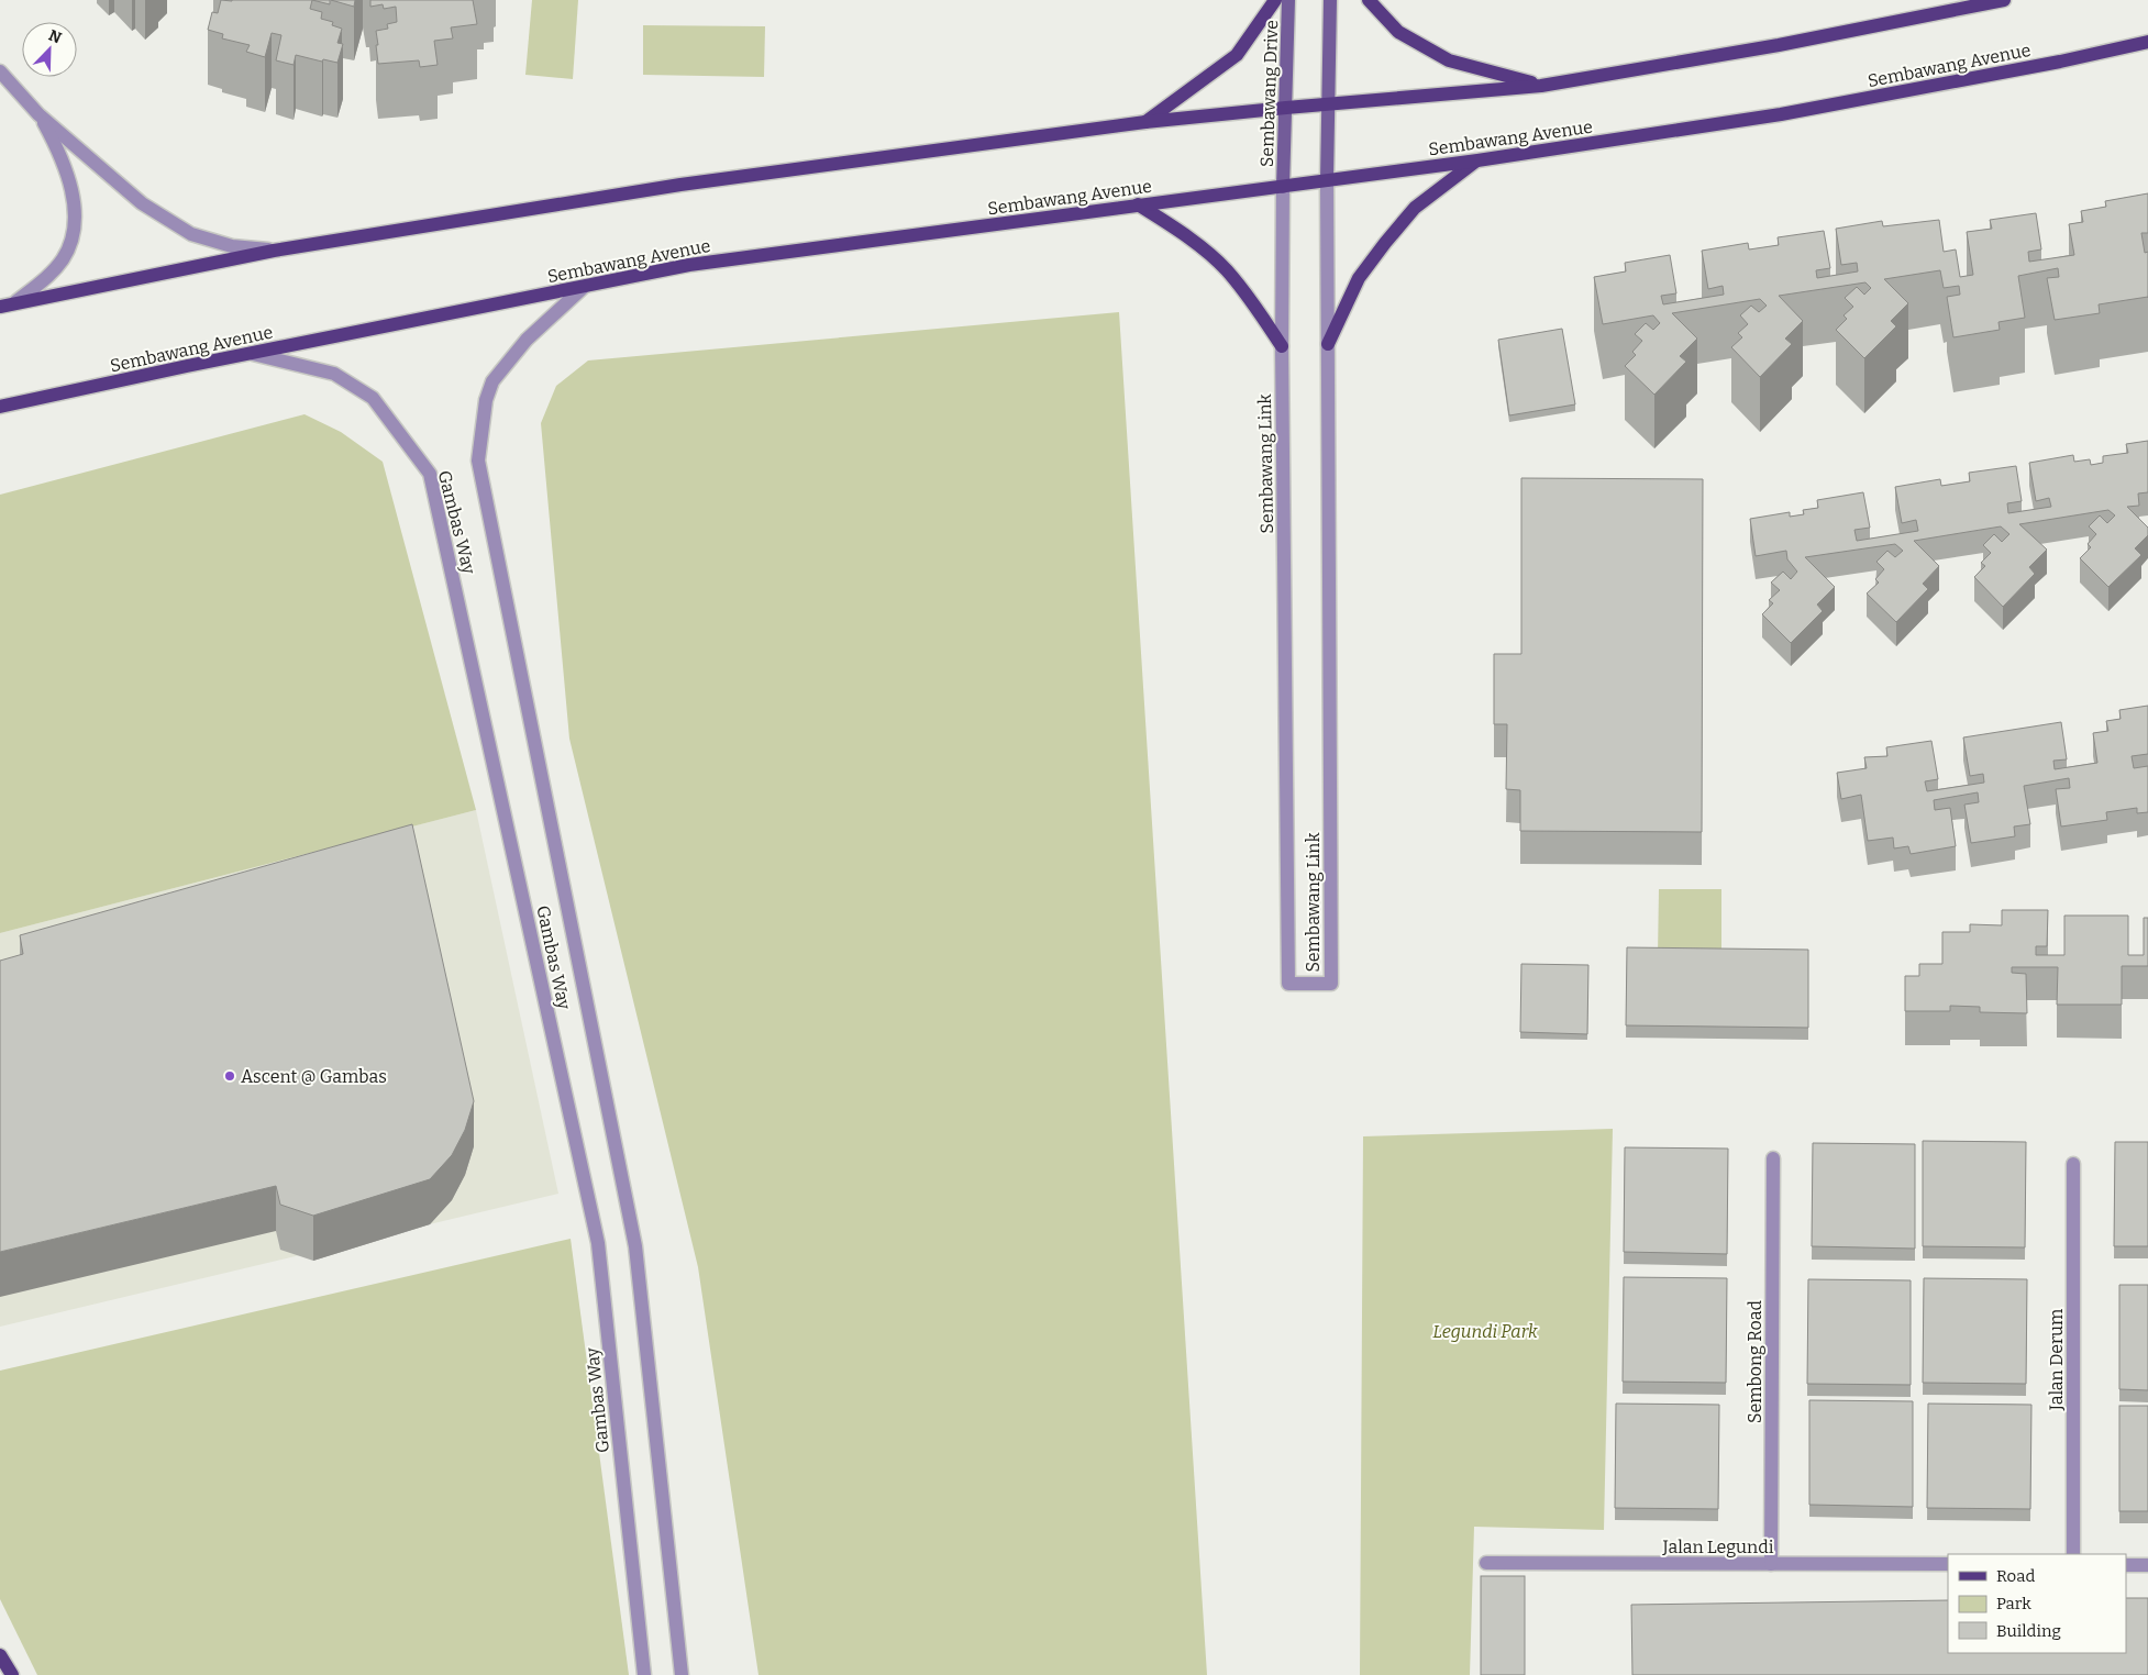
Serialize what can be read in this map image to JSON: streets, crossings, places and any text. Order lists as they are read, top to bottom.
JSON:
{
  "streets": {
    "main road": ["Sembawang Avenue", "Sembawang Drive"],
    "street": [
      "Sembawang Link",
      "Gambas Way",
      "Jalan Derum",
      "Sembong Road",
      "Jalan Legundi"
    ]
  },
  "crossings": [
    ["Sembawang Avenue", "Sembawang Drive"],
    ["Sembawang Avenue", "Sembawang Link"],
    ["Sembawang Avenue", "Gambas Way"],
    ["Sembawang Drive", "Sembawang Link"],
    ["Sembong Road", "Jalan Legundi"]
  ],
  "parks": ["Legundi Park"],
  "places": ["Ascent @ Gambas"],
  "legend": ["Road", "Park", "Building"],
  "north": "top right"
}
